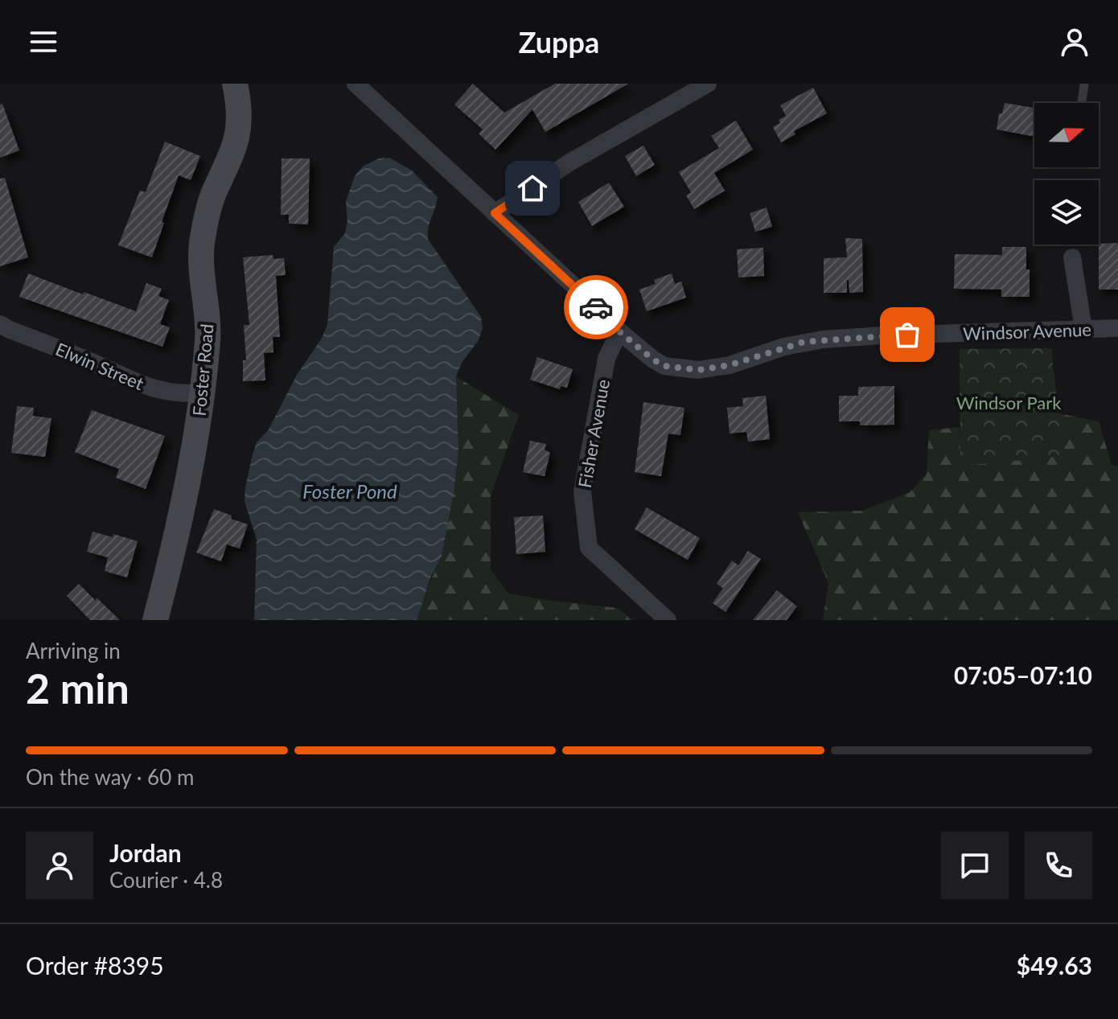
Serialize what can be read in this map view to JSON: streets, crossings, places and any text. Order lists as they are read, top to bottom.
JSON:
{
  "streets": {
    "street": [
      "Windsor Avenue",
      "Elwin Street",
      "Foster Road",
      "Fisher Avenue"
    ]
  },
  "crossings": [
    ["Windsor Avenue", "Fisher Avenue"],
    ["Elwin Street", "Foster Road"]
  ],
  "water": ["Foster Pond"],
  "parks": ["Windsor Park"],
  "north": "right",
  "page": {
    "header": "Zuppa",
    "heading": ["2 min", "Arriving in", "07:05–07:10"],
    "panel": [
      "Jordan",
      "Courier · 4.8",
      "Order #8395",
      "$49.63"
    ],
    "bar": "On the way · 60 m"
  }
}
